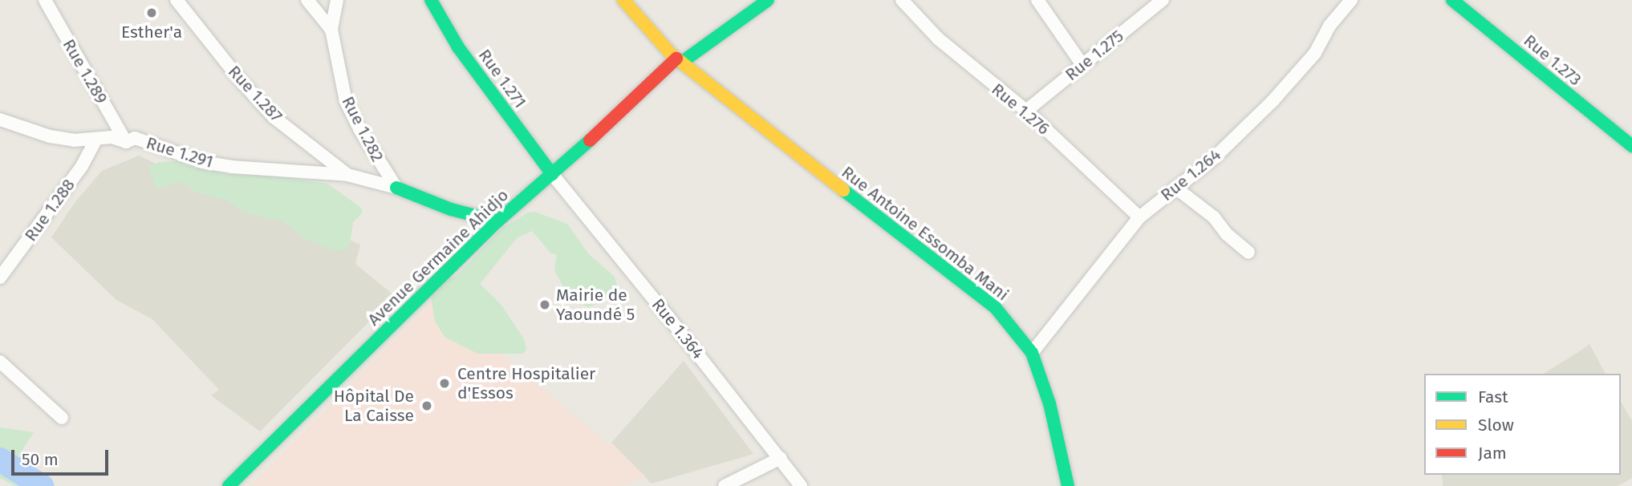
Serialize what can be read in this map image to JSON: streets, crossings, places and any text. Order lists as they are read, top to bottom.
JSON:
{
  "streets": {
    "main road": [
      "Rue 1.273",
      "Rue 1.271",
      "Rue Antoine Essomba Mani",
      "Avenue Germaine Ahidjo"
    ],
    "street": [
      "Rue 1.275",
      "Rue 1.289",
      "Rue 1.287",
      "Rue 1.276",
      "Rue 1.282",
      "Rue 1.291",
      "Rue 1.264",
      "Rue 1.288",
      "Rue 1.364"
    ]
  },
  "crossings": [
    ["Rue 1.275", "Rue 1.276"],
    ["Rue 1.289", "Rue 1.291"],
    ["Rue 1.271", "Avenue Germaine Ahidjo"],
    ["Rue 1.271", "Rue 1.364"],
    ["Rue 1.287", "Rue 1.291"],
    ["Rue 1.276", "Rue 1.264"],
    ["Rue 1.282", "Rue 1.291"],
    ["Rue 1.291", "Rue 1.288"],
    ["Rue 1.264", "Rue Antoine Essomba Mani"],
    ["Rue Antoine Essomba Mani", "Avenue Germaine Ahidjo"],
    ["Avenue Germaine Ahidjo", "Rue 1.364"]
  ],
  "places": [
    "Esther'a",
    "Mairie de Yaoundé 5",
    "Centre Hospitalier d'Essos",
    "Hôpital De La Caisse"
  ],
  "legend": ["Fast", "Slow", "Jam"],
  "scale_bar": "50 m"
}
